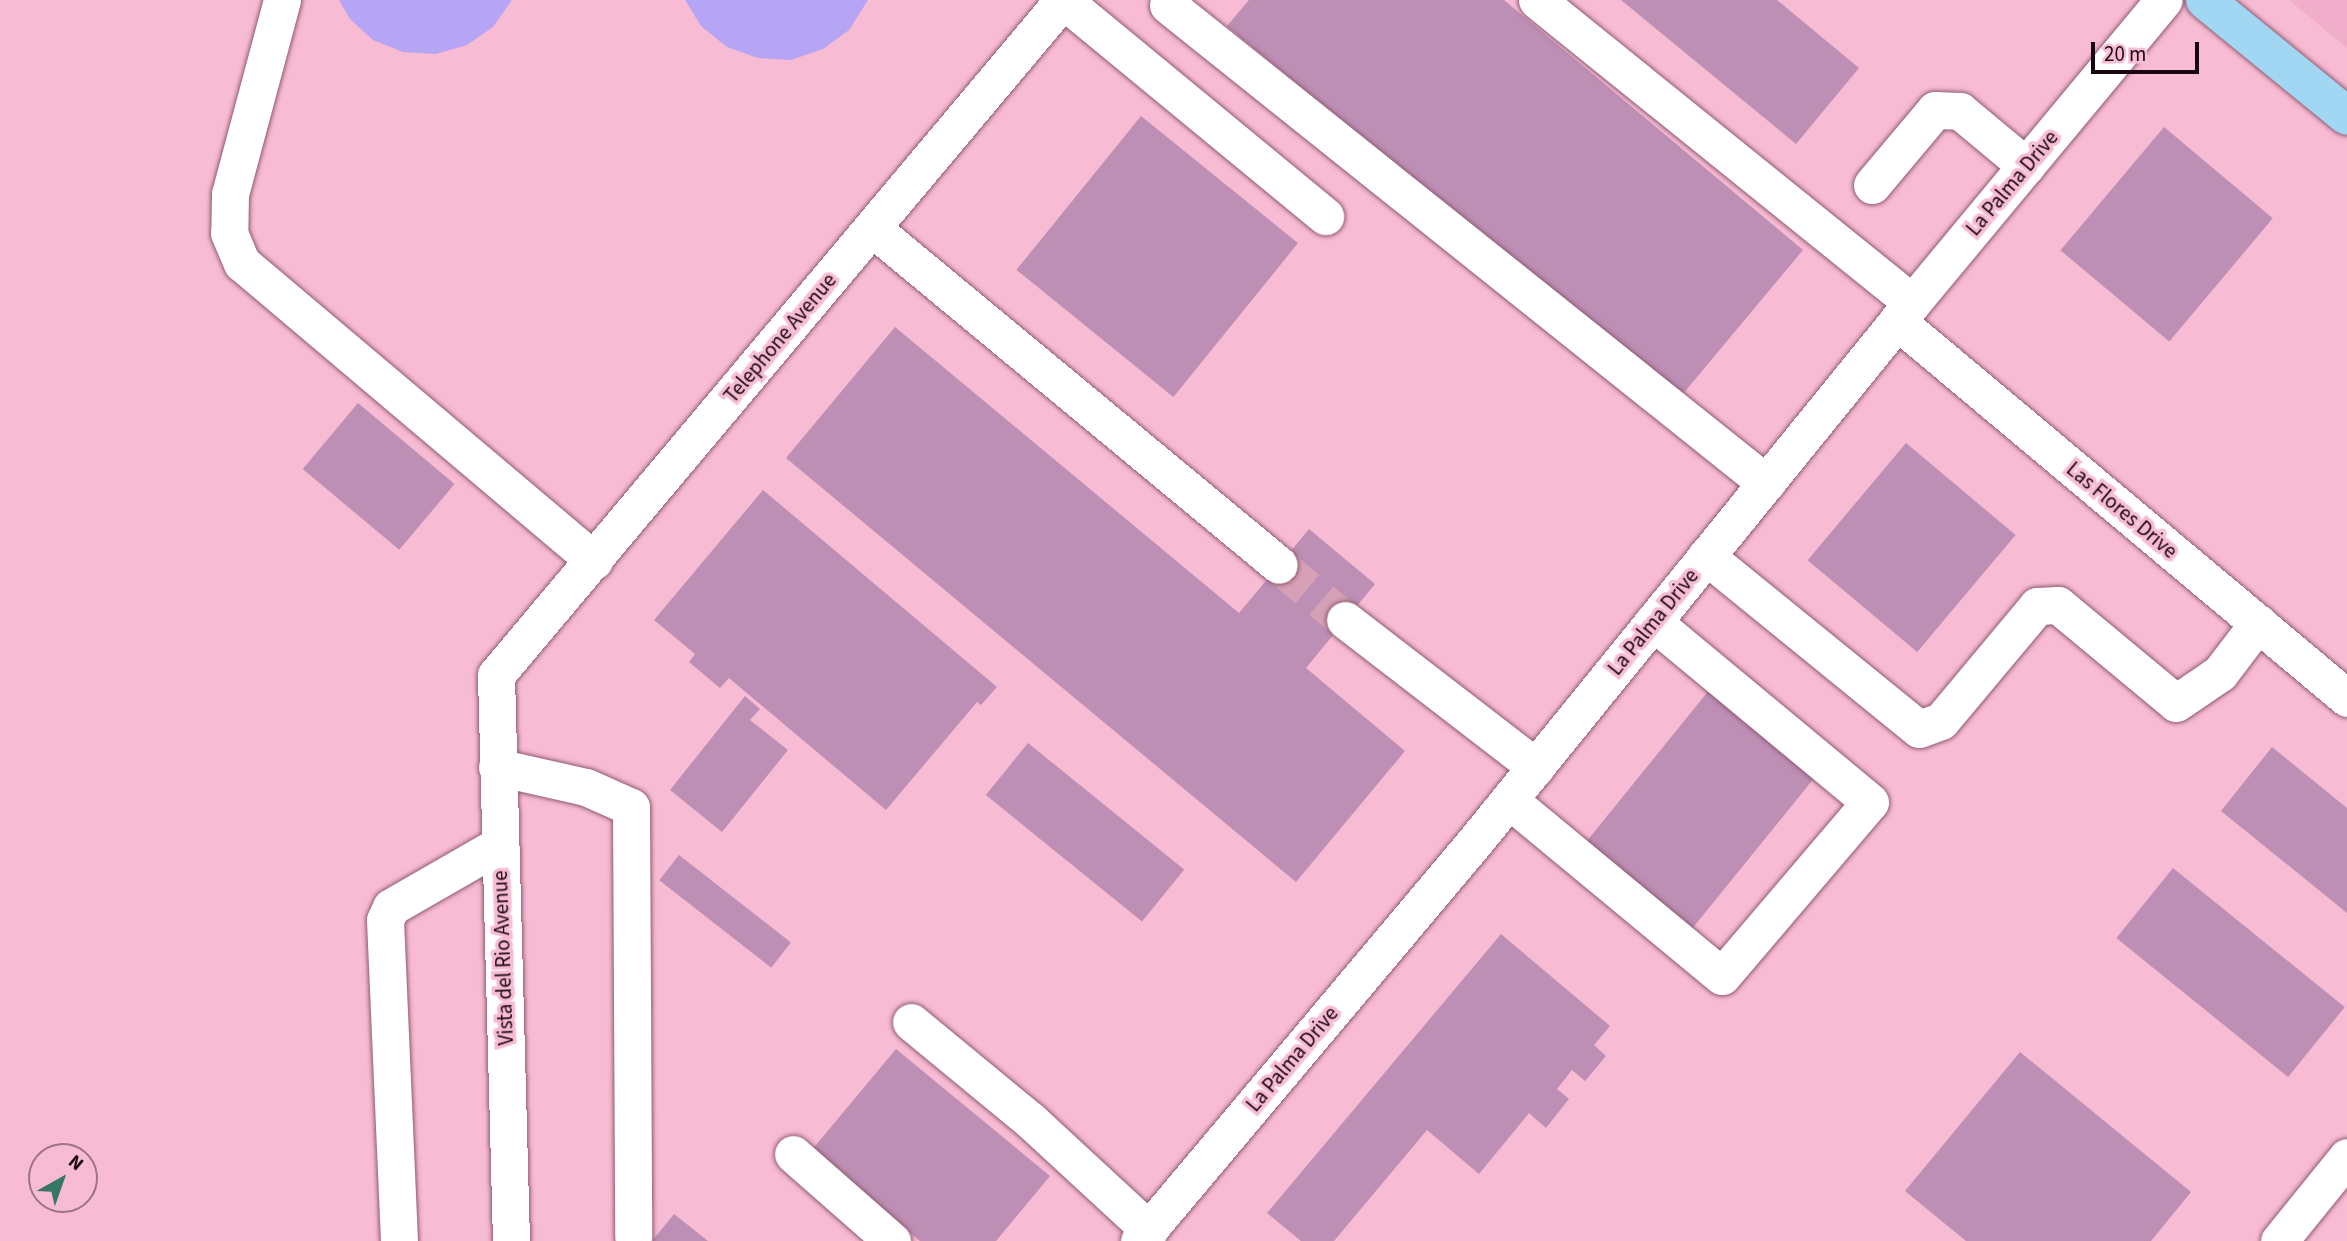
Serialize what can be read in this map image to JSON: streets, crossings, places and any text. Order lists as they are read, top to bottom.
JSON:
{
  "streets": {
    "street": [
      "La Palma Drive",
      "Telephone Avenue",
      "Las Flores Drive",
      "Vista del Rio Avenue"
    ]
  },
  "crossings": [
    ["La Palma Drive", "Las Flores Drive"],
    ["Telephone Avenue", "Vista del Rio Avenue"]
  ],
  "scale_bar": "20 m",
  "north": "top right"
}
